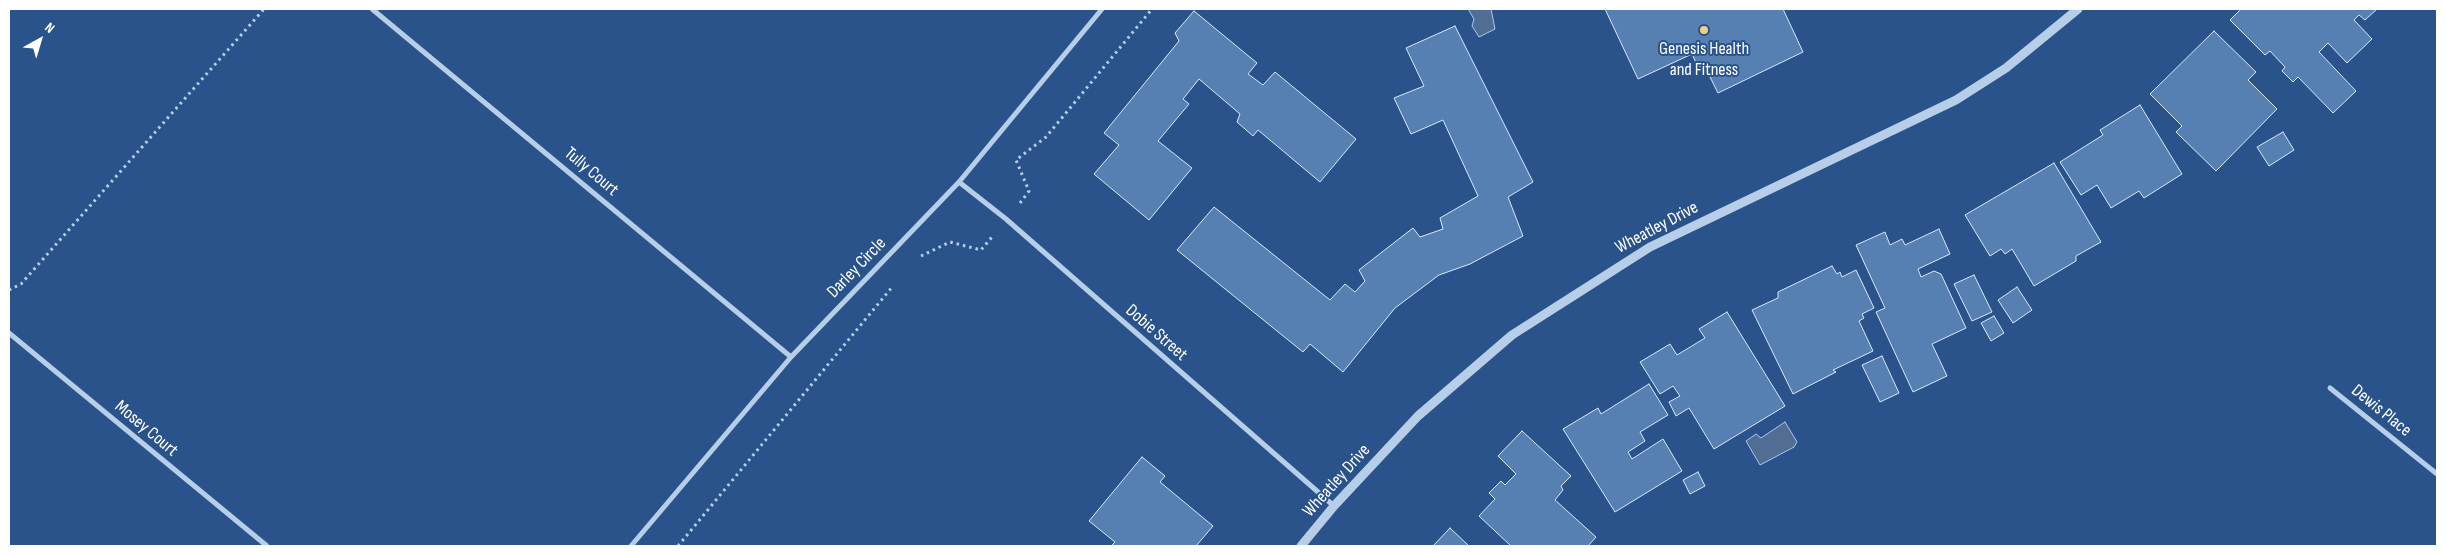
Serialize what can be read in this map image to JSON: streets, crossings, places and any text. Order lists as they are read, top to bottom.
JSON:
{
  "streets": {
    "street": [
      "Tully Court",
      "Wheatley Drive",
      "Darley Circle",
      "Dobie Street",
      "Dewis Place",
      "Mosey Court"
    ]
  },
  "crossings": [
    ["Tully Court", "Darley Circle"],
    ["Wheatley Drive", "Dobie Street"],
    ["Darley Circle", "Dobie Street"]
  ],
  "places": ["Genesis Health and Fitness"],
  "north": "top right"
}
